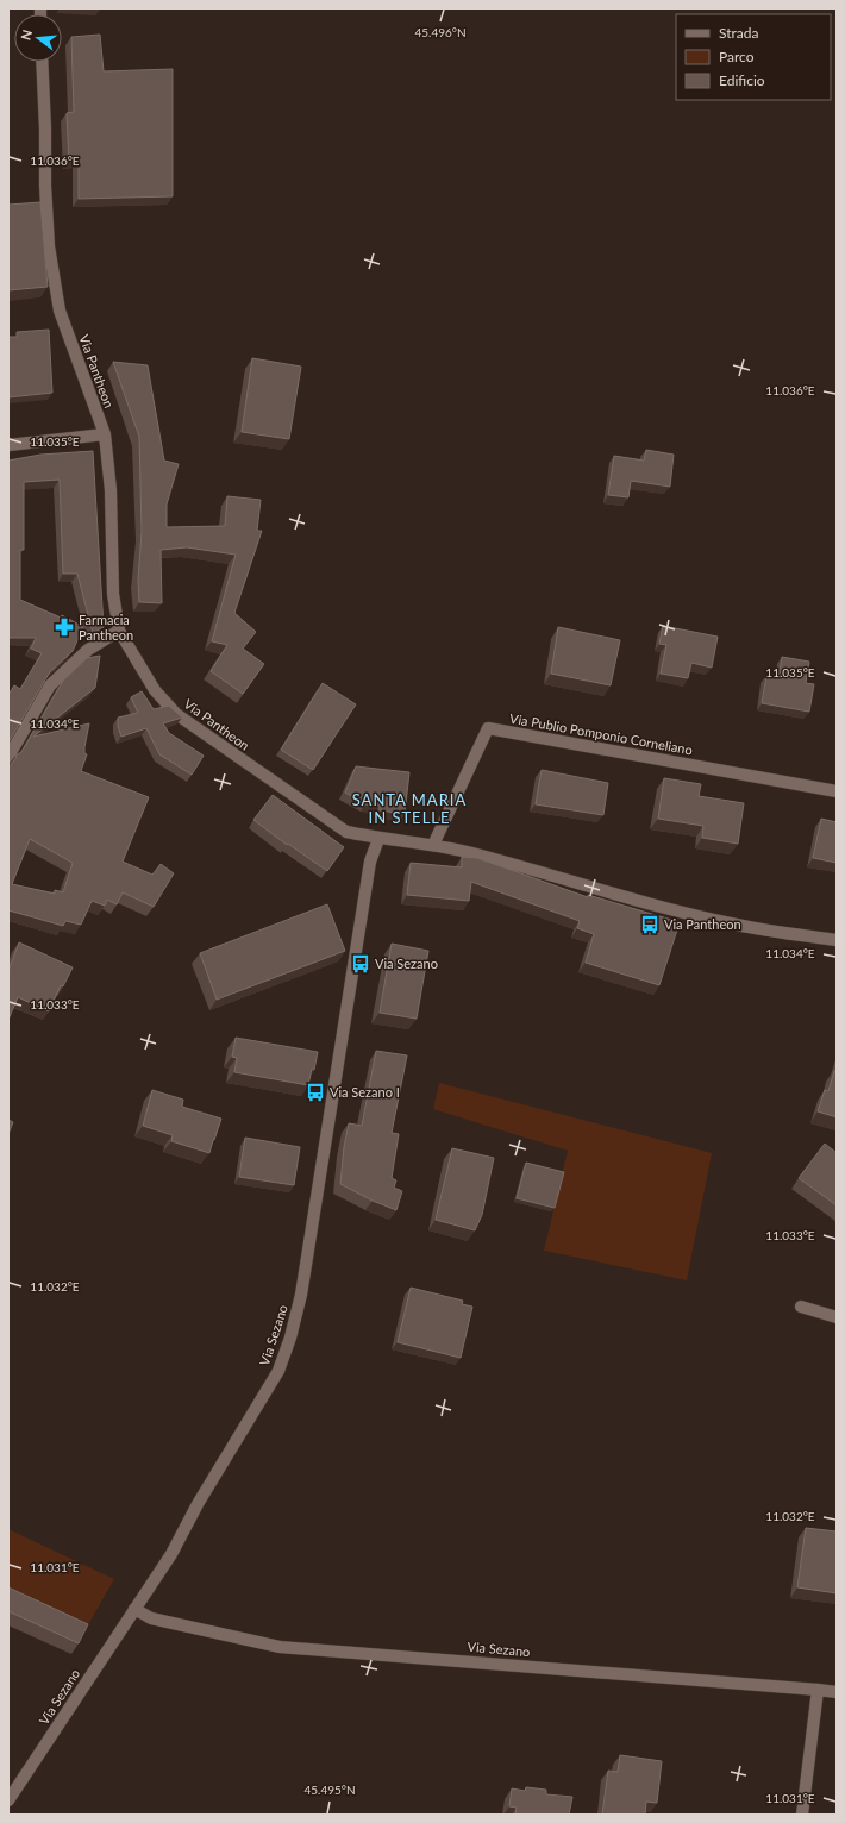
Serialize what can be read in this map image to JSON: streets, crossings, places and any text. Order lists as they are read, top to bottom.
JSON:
{
  "streets": {
    "street": ["Via Pantheon", "Via Publio Pomponio Corneliano", "Via Sezano"]
  },
  "crossings": [
    ["Via Pantheon", "Via Publio Pomponio Corneliano"],
    ["Via Pantheon", "Via Sezano"]
  ],
  "districts": ["SANTA MARIA IN STELLE"],
  "places": {
    "pharmacy": ["Farmacia Pantheon"],
    "bus stop": ["Via Pantheon", "Via Sezano", "Via Sezano I"]
  },
  "legend": ["Strada", "Parco", "Edificio"],
  "north": "left",
  "coordinates": [
    "45.496°N",
    "11.036°E",
    "11.035°E",
    "11.034°E",
    "11.033°E",
    "11.032°E",
    "11.031°E",
    "45.495°N"
  ]
}
